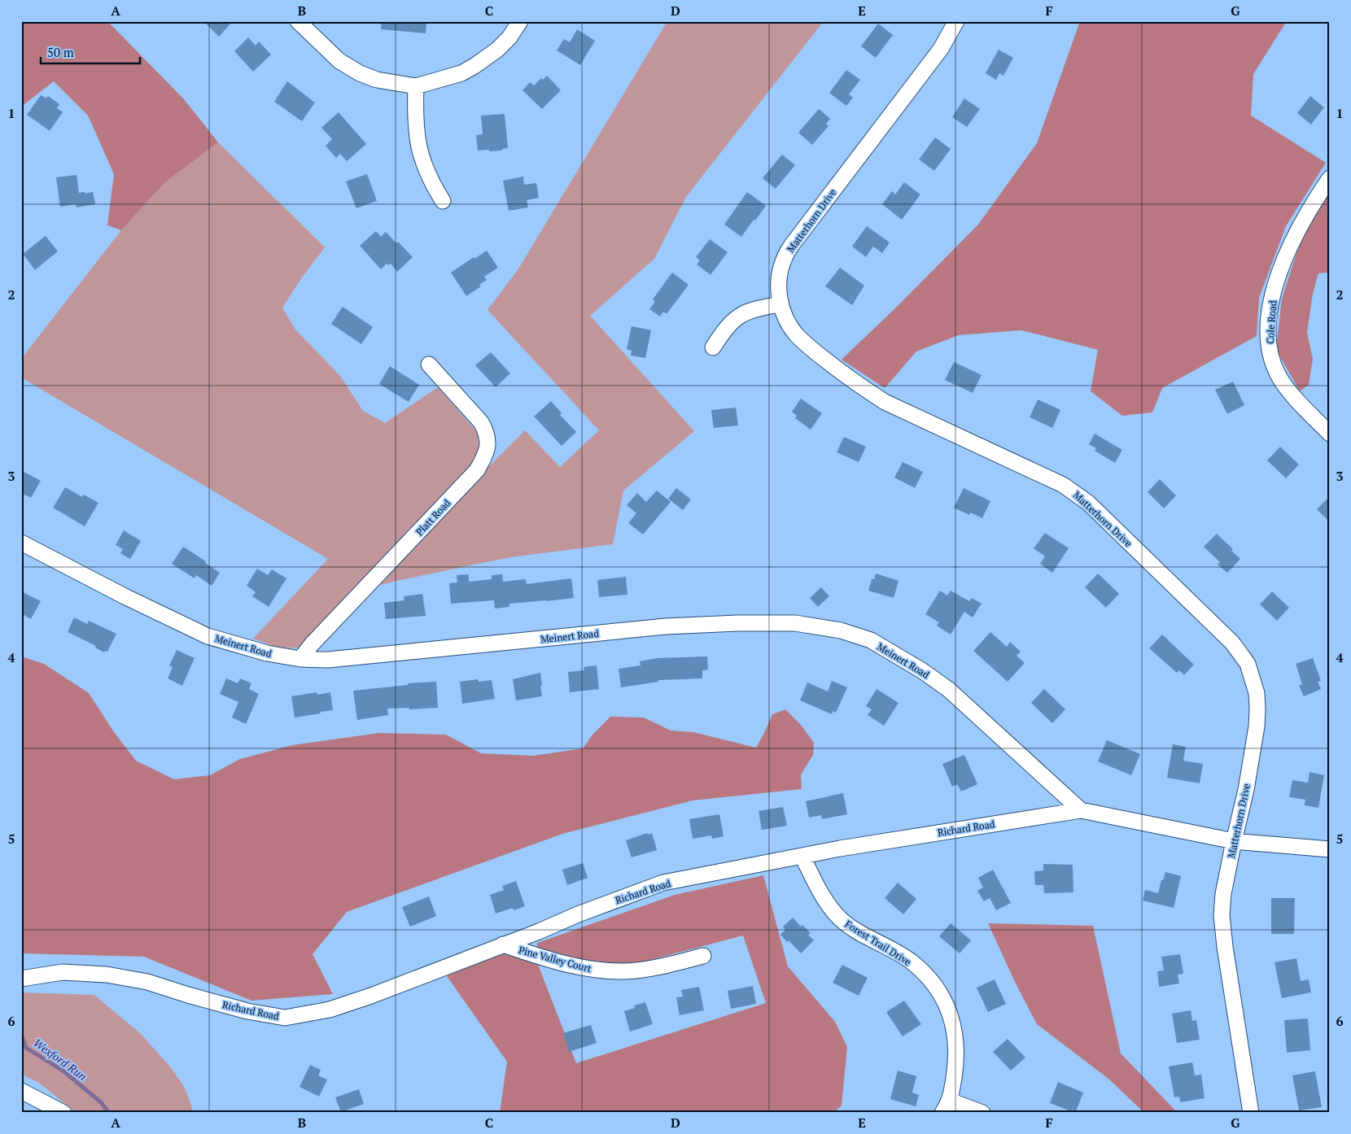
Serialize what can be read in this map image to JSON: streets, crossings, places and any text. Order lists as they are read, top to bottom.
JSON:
{
  "streets": {
    "street": [
      "Matterhorn Drive",
      "Cole Road",
      "Platt Road",
      "Meinert Road",
      "Richard Road",
      "Forest Trail Drive",
      "Pine Valley Court"
    ]
  },
  "crossings": [
    ["Matterhorn Drive", "Richard Road"],
    ["Platt Road", "Meinert Road"],
    ["Meinert Road", "Richard Road"],
    ["Richard Road", "Forest Trail Drive"],
    ["Richard Road", "Pine Valley Court"]
  ],
  "water": ["Wexford Run"],
  "scale_bar": "50 m",
  "grid": {
    "columns": [
      "A",
      "B",
      "C",
      "D",
      "E",
      "F",
      "G"
    ],
    "rows": [
      "1",
      "2",
      "3",
      "4",
      "5",
      "6"
    ]
  }
}
